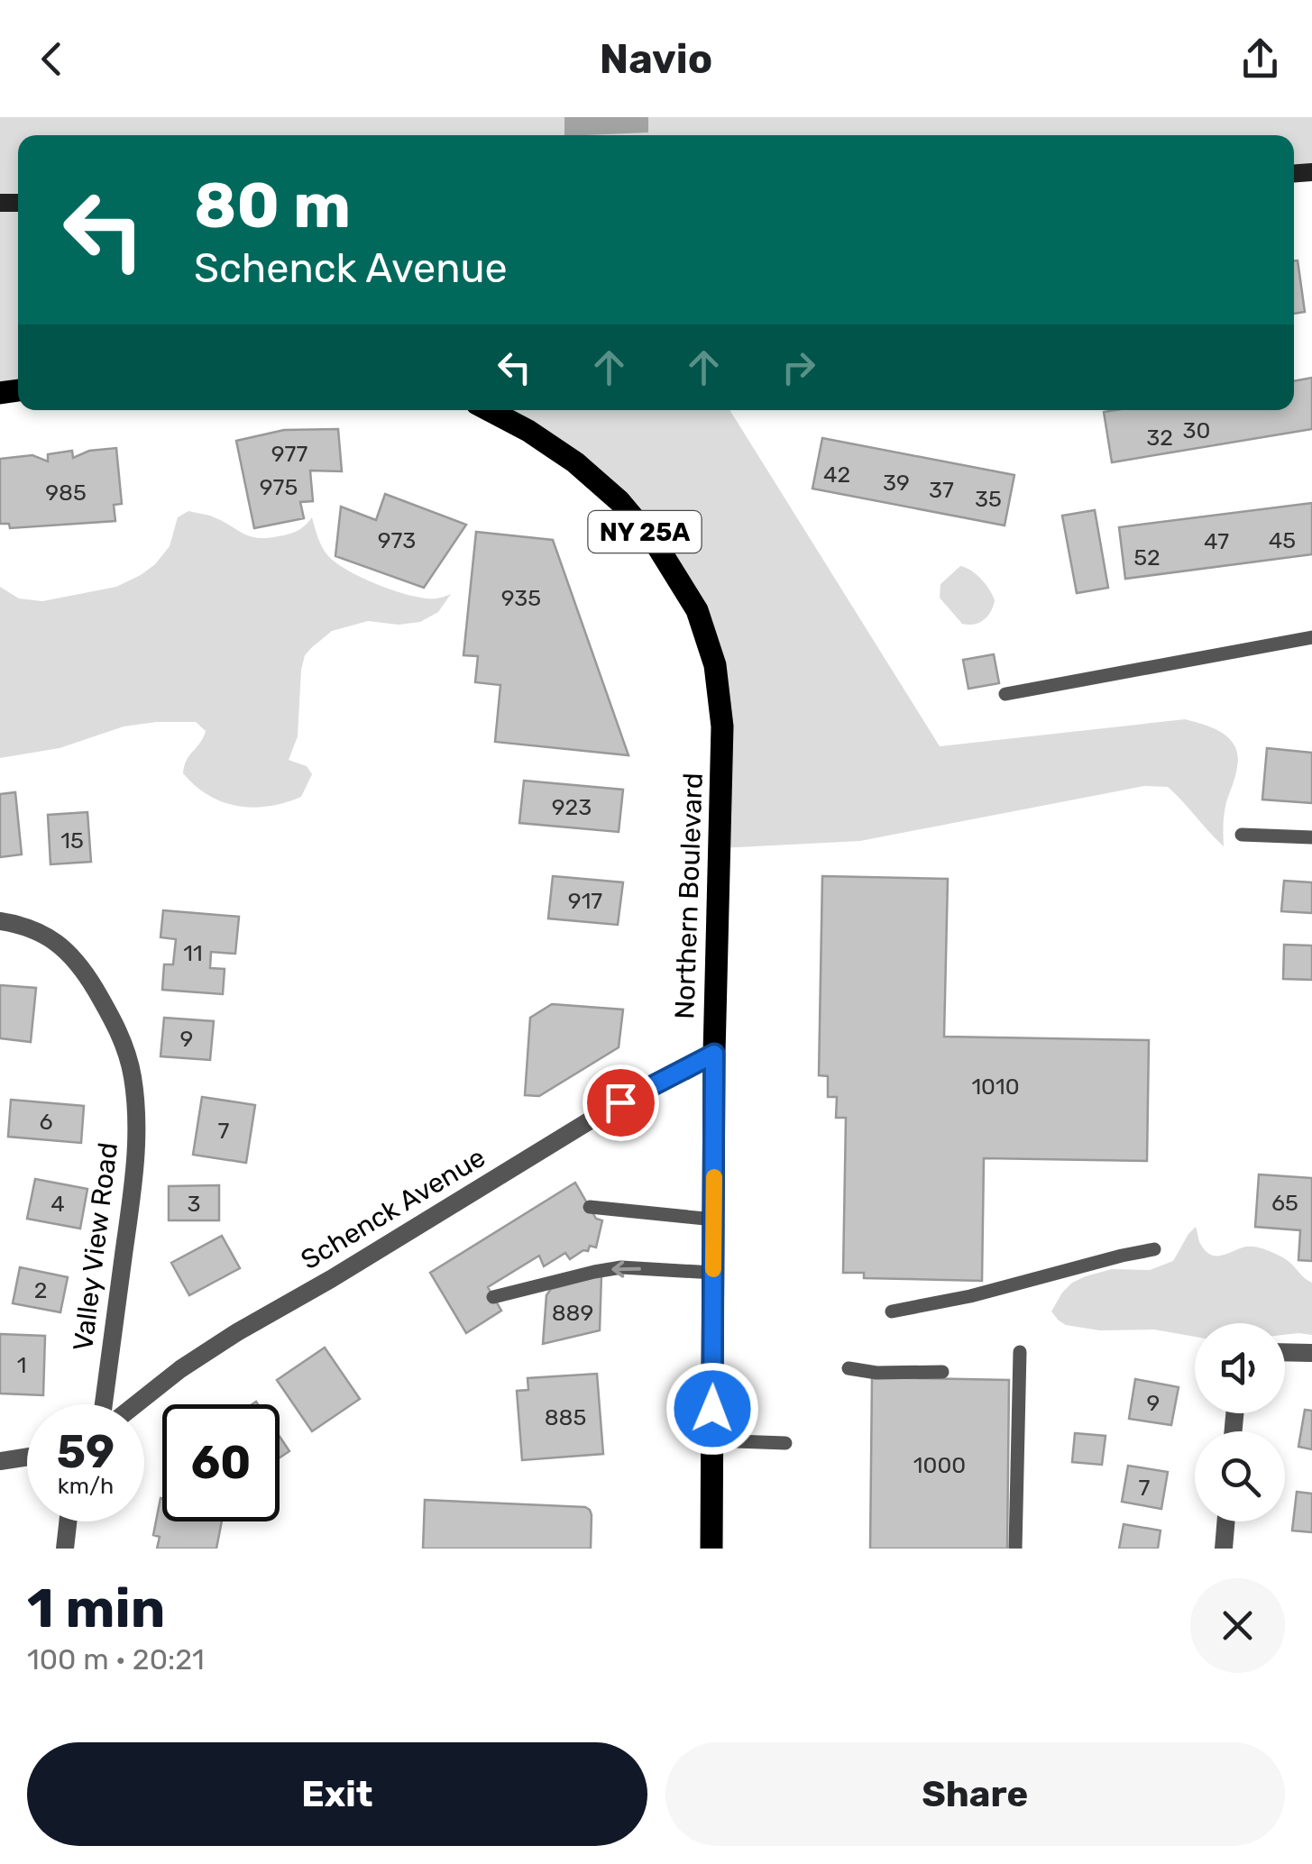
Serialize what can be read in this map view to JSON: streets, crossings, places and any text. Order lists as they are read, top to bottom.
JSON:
{
  "streets": {
    "main road": ["NY 25A", "Northern Boulevard"],
    "street": ["Schenck Avenue", "Valley View Road"]
  },
  "crossings": [
    ["Northern Boulevard", "Schenck Avenue"]
  ],
  "house_numbers": [
    "30",
    "32",
    "977",
    "42",
    "39",
    "975",
    "37",
    "985",
    "35",
    "973",
    "45",
    "47",
    "52",
    "935",
    "923",
    "15",
    "917",
    "11",
    "9",
    "1010",
    "6",
    "7",
    "65",
    "4",
    "3",
    "2",
    "889",
    "1",
    "9",
    "885",
    "1000",
    "7"
  ],
  "page": {
    "header": "Navio",
    "turn": ["80 m", "Schenck Avenue"],
    "speed": "59 km/h",
    "limit": "60",
    "heading": ["1 min", "100 m · 20:21"],
    "buttons": ["Exit", "Share"]
  }
}
